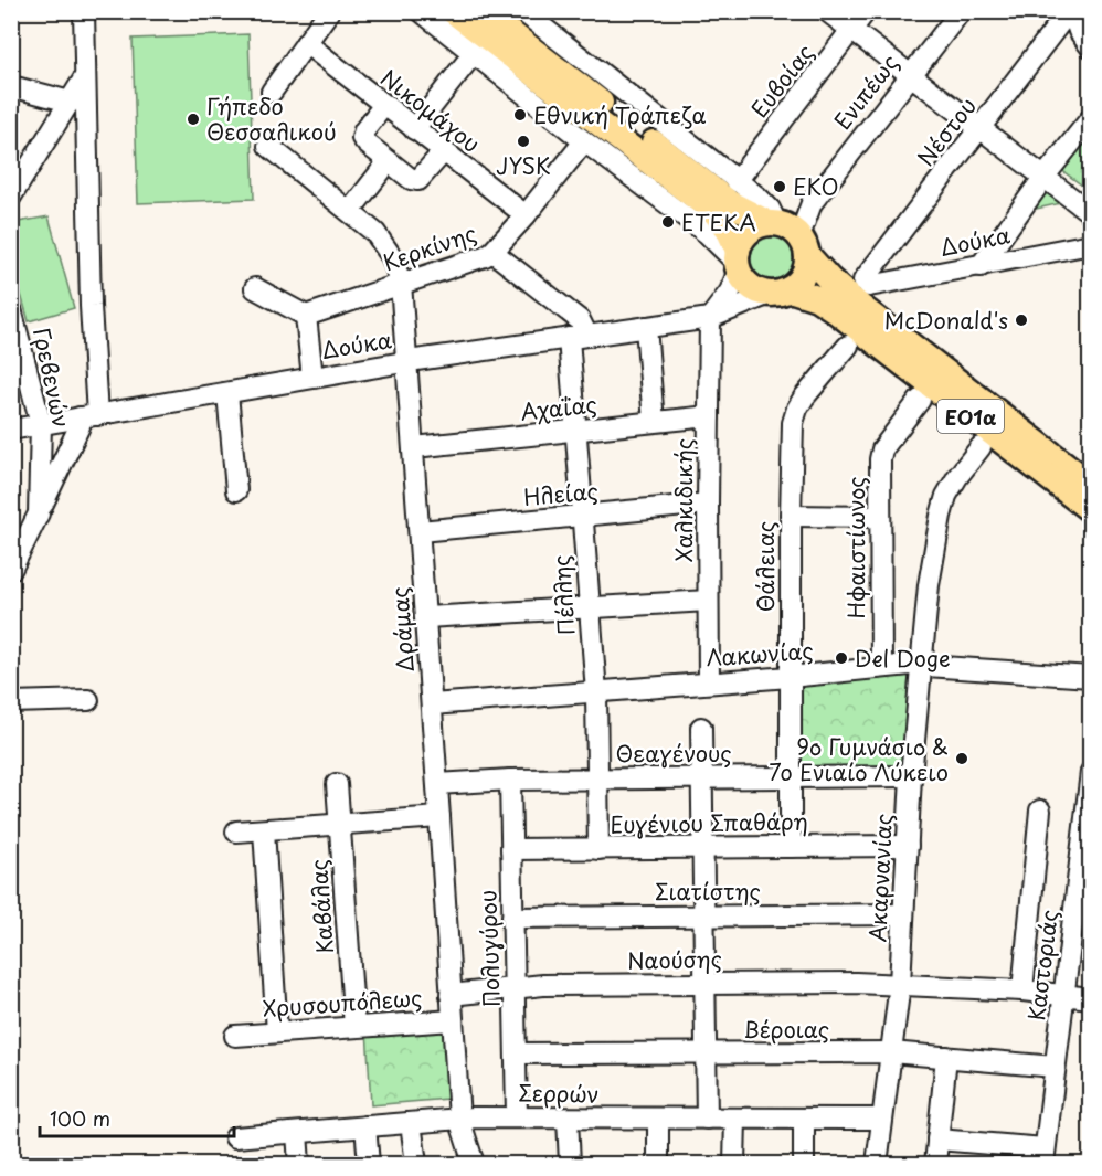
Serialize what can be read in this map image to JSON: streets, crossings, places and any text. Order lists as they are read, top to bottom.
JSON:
{
  "streets": {
    "main road": ["ΕΟ1α"],
    "street": [
      "Ευβοίας",
      "Ενιπέως",
      "Νικομάχου",
      "Νέστου",
      "Δούκα",
      "Κερκίνης",
      "Γρεβενών",
      "Αχαΐας",
      "Ηλείας",
      "Χαλκιδικής",
      "Ηφαιστίωνος",
      "Θάλειας",
      "Πέλλης",
      "Δράμας",
      "Λακωνίας",
      "Θεαγένους",
      "Ευγένιου Σπαθάρη",
      "Ακαρνανίας",
      "Σιατίστης",
      "Καβάλας",
      "Πολυγύρου",
      "Ναούσης",
      "Καστοριάς",
      "Χρυσουπόλεως",
      "Βέροιας",
      "Σερρών"
    ]
  },
  "crossings": [
    ["Ενιπέως", "Δούκα"],
    ["Ενιπέως", "ΕΟ1α"],
    ["Νικομάχου", "Κερκίνης"],
    ["Νέστου", "Δούκα"],
    ["Δούκα", "Γρεβενών"],
    ["Δούκα", "ΕΟ1α"],
    ["Δούκα", "Χαλκιδικής"],
    ["Δούκα", "Πέλλης"],
    ["Δούκα", "Δράμας"],
    ["Κερκίνης", "Δράμας"],
    ["Αχαΐας", "Χαλκιδικής"],
    ["Αχαΐας", "Πέλλης"],
    ["Αχαΐας", "Δράμας"],
    ["Ηλείας", "Χαλκιδικής"],
    ["Ηλείας", "Πέλλης"],
    ["Ηλείας", "Δράμας"],
    ["Χαλκιδικής", "Λακωνίας"],
    ["Ηφαιστίωνος", "Λακωνίας"],
    ["Θάλειας", "Λακωνίας"],
    ["Θάλειας", "Θεαγένους"],
    ["Θάλειας", "Ευγένιου Σπαθάρη"],
    ["Πέλλης", "Λακωνίας"],
    ["Πέλλης", "Θεαγένους"],
    ["Πέλλης", "Ευγένιου Σπαθάρη"],
    ["Δράμας", "Λακωνίας"],
    ["Δράμας", "Θεαγένους"],
    ["Δράμας", "Ναούσης"],
    ["Δράμας", "Χρυσουπόλεως"],
    ["Δράμας", "Σερρών"],
    ["Λακωνίας", "Ακαρνανίας"],
    ["Θεαγένους", "Ακαρνανίας"],
    ["Θεαγένους", "Πολυγύρου"],
    ["Ευγένιου Σπαθάρη", "Ακαρνανίας"],
    ["Ευγένιου Σπαθάρη", "Πολυγύρου"],
    ["Ακαρνανίας", "Σιατίστης"],
    ["Ακαρνανίας", "Ναούσης"],
    ["Ακαρνανίας", "Βέροιας"],
    ["Ακαρνανίας", "Σερρών"],
    ["Σιατίστης", "Πολυγύρου"],
    ["Καβάλας", "Χρυσουπόλεως"],
    ["Πολυγύρου", "Ναούσης"],
    ["Πολυγύρου", "Βέροιας"],
    ["Πολυγύρου", "Σερρών"],
    ["Ναούσης", "Καστοριάς"],
    ["Καστοριάς", "Βέροιας"]
  ],
  "places": [
    "Εθνική Τράπεζα",
    "Γήπεδο Θεσσαλικού",
    "JYSK",
    "EKO",
    "ΕΤΕΚΑ",
    "McDonald's",
    "Del Doge",
    "9ο Γυμνάσιο & 7ο Ενιαίο Λύκειο"
  ],
  "scale_bar": "100 m"
}
